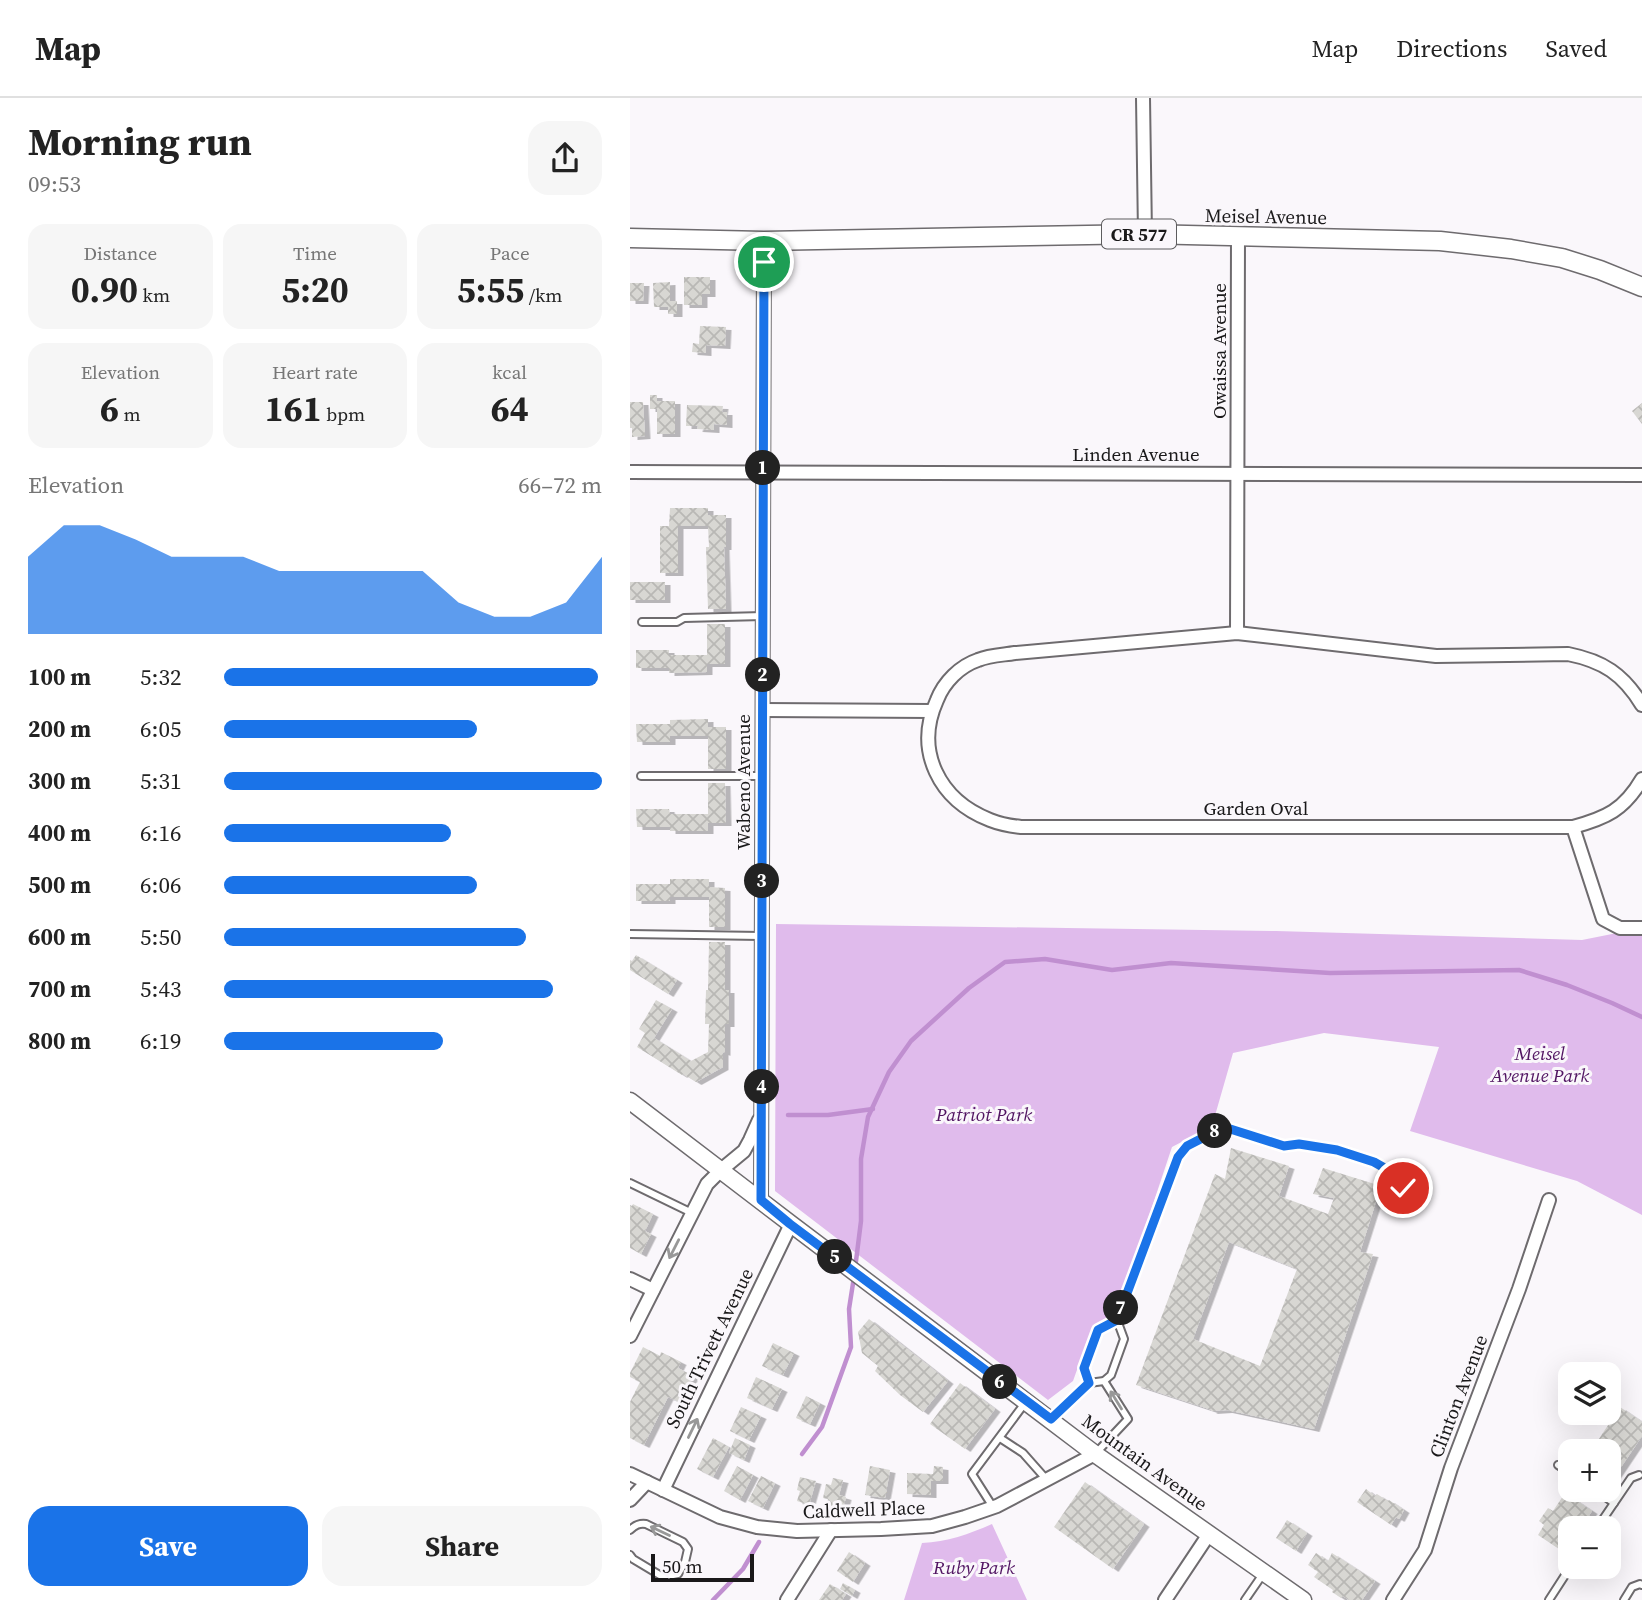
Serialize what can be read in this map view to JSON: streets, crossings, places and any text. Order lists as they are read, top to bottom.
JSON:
{
  "streets": {
    "main road": ["Meisel Avenue", "CR 577"],
    "street": [
      "Owaissa Avenue",
      "Linden Avenue",
      "Wabeno Avenue",
      "Garden Oval",
      "South Trivett Avenue",
      "Clinton Avenue",
      "Mountain Avenue",
      "Caldwell Place"
    ]
  },
  "crossings": [
    ["Meisel Avenue", "Owaissa Avenue"],
    ["Meisel Avenue", "Wabeno Avenue"],
    ["Owaissa Avenue", "Linden Avenue"],
    ["Owaissa Avenue", "Garden Oval"],
    ["Linden Avenue", "Wabeno Avenue"],
    ["Wabeno Avenue", "Mountain Avenue"],
    ["South Trivett Avenue", "Mountain Avenue"],
    ["South Trivett Avenue", "Caldwell Place"],
    ["Mountain Avenue", "Caldwell Place"]
  ],
  "one_way": ["South Trivett Avenue"],
  "parks": ["Meisel Avenue Park", "Patriot Park", "Ruby Park"],
  "scale_bar": "50 m",
  "page": {
    "header": "Map",
    "nav": ["Map", "Directions", "Saved"],
    "heading": ["Morning run", "09:53"],
    "stats": [
      ["Distance", "0.90 km"],
      ["Time", "5:20"],
      ["Pace", "5:55 /km"],
      ["Elevation", "6 m"],
      ["Heart rate", "161 bpm"],
      ["kcal", "64"]
    ],
    "pins": [
      "1",
      "2",
      "3",
      "4",
      "8",
      "5",
      "7",
      "6"
    ],
    "chart": ["Elevation", "66–72 m"],
    "list": [
      {
        "name": "100 m",
        "note": "5:32"
      },
      {
        "name": "200 m",
        "note": "6:05"
      },
      {
        "name": "300 m",
        "note": "5:31"
      },
      {
        "name": "400 m",
        "note": "6:16"
      },
      {
        "name": "500 m",
        "note": "6:06"
      },
      {
        "name": "600 m",
        "note": "5:50"
      },
      {
        "name": "700 m",
        "note": "5:43"
      },
      {
        "name": "800 m",
        "note": "6:19"
      }
    ],
    "map_buttons": ["+", "−"],
    "buttons": ["Save", "Share"],
    "scale": "50 m"
  }
}
